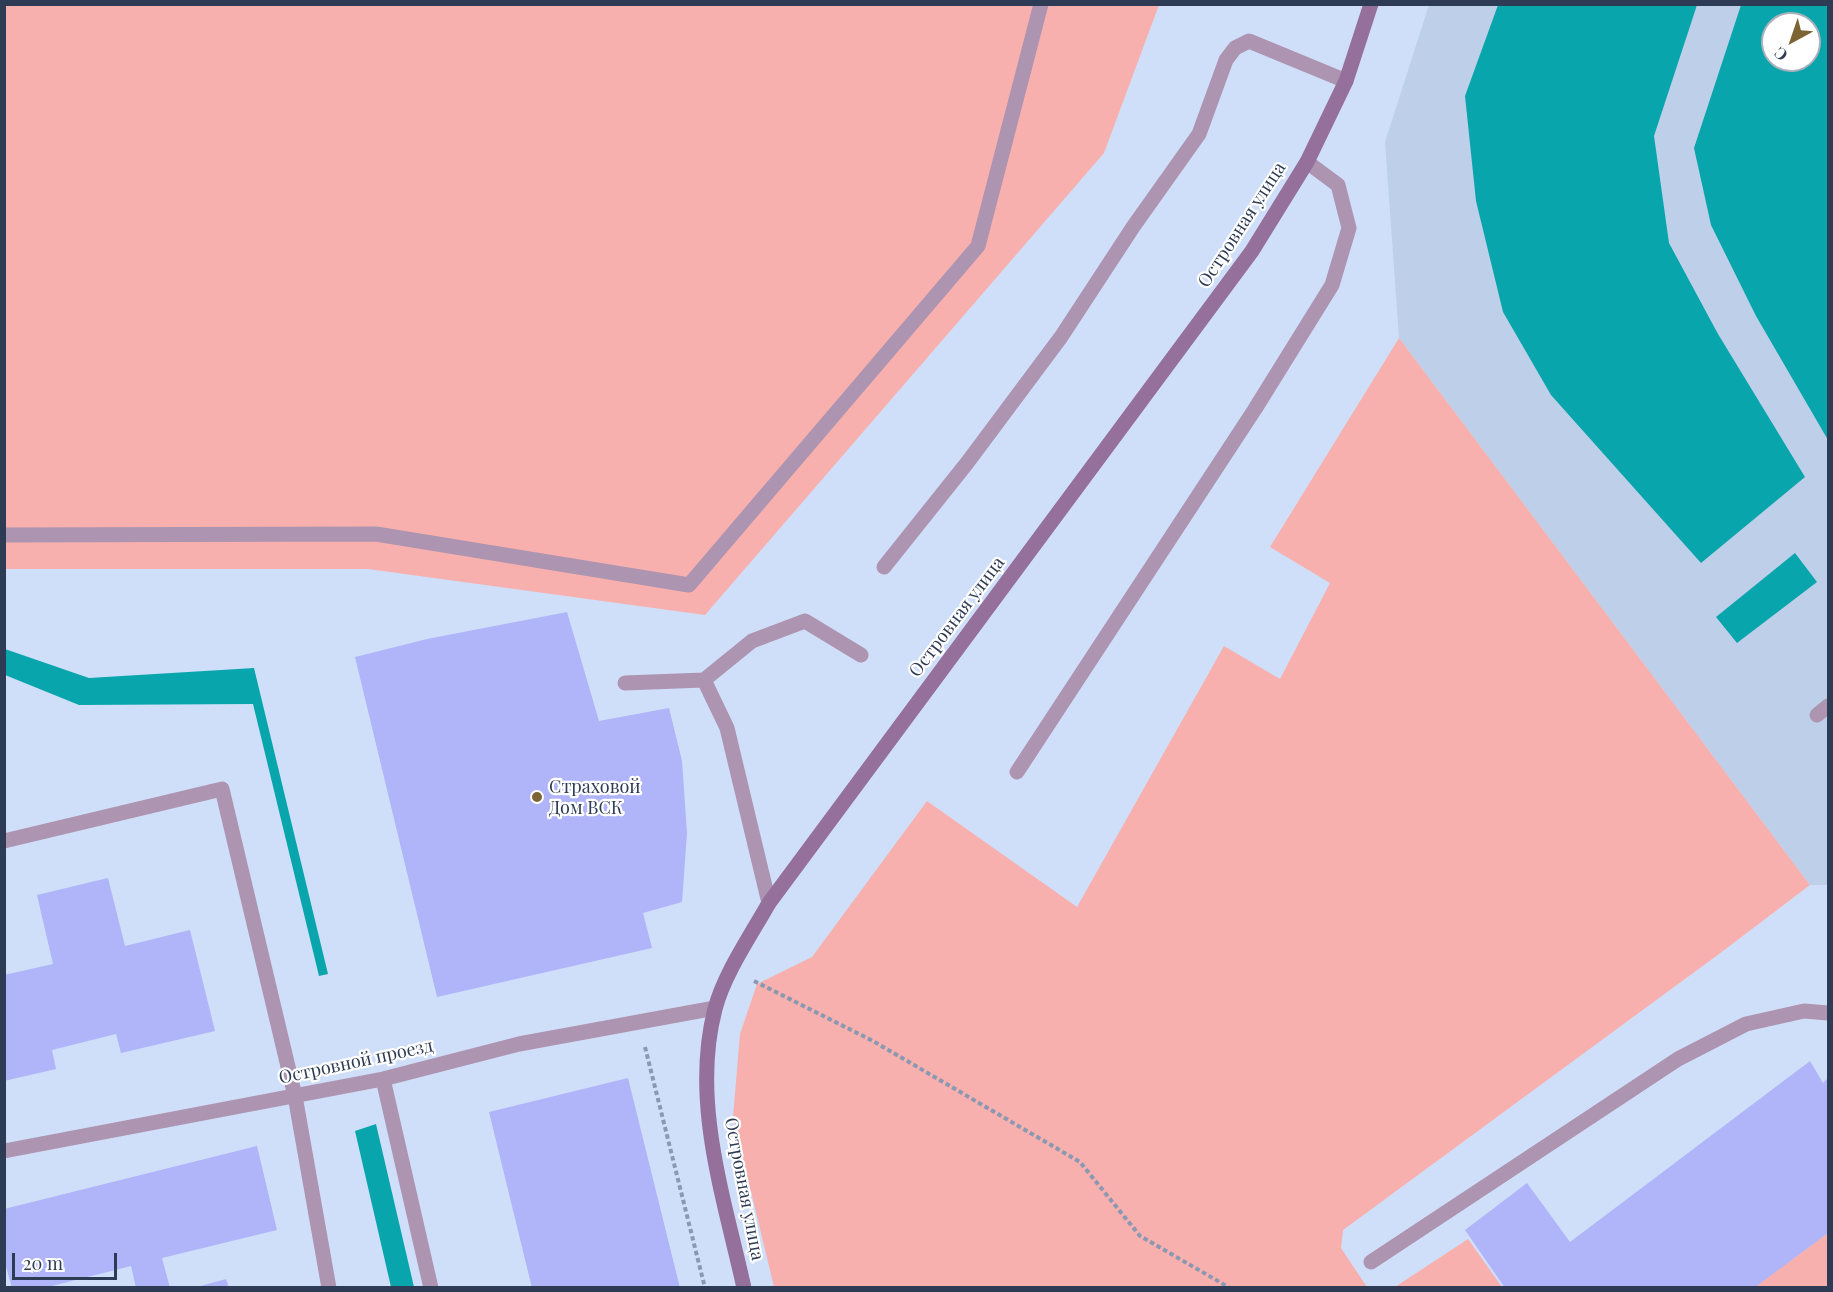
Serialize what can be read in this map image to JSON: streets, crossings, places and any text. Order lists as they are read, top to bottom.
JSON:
{
  "streets": {
    "street": ["Островная улица", "Островной проезд"]
  },
  "crossings": [
    ["Островная улица", "Островной проезд"]
  ],
  "places": ["Страховой Дом ВСК"],
  "scale_bar": "20 m",
  "north": "bottom left"
}
